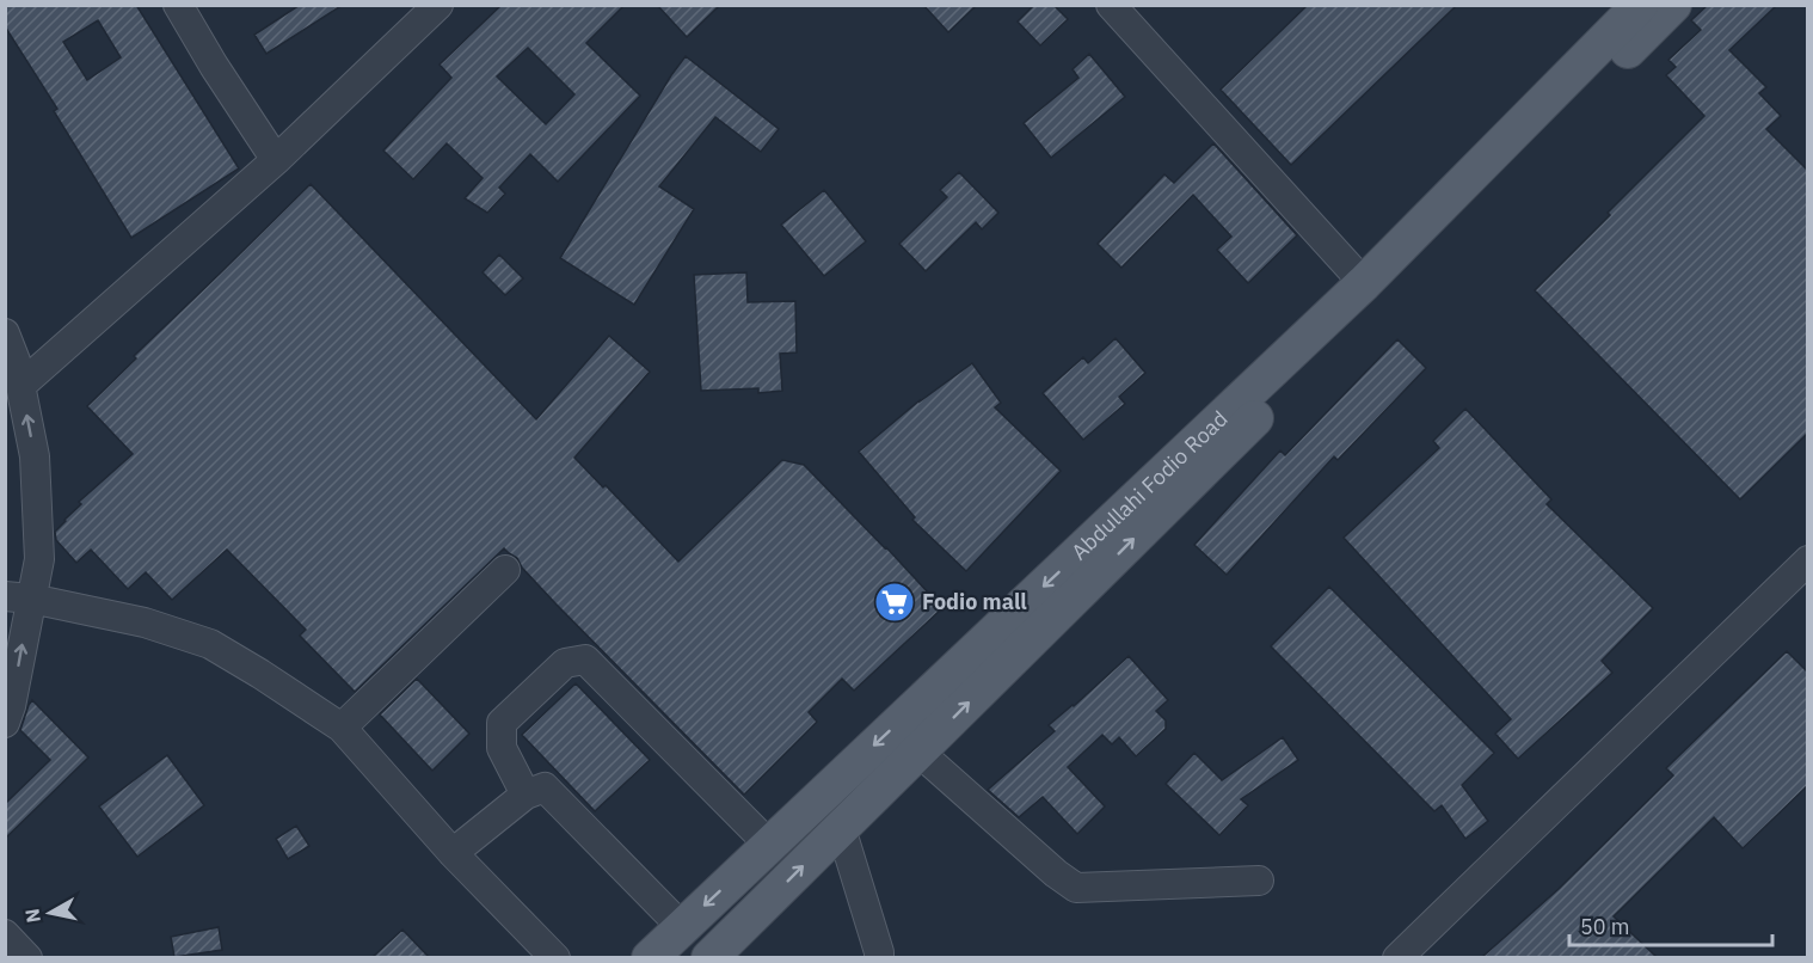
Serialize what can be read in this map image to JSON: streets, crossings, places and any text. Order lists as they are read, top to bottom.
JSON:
{
  "streets": {
    "main road": ["Abdullahi Fodio Road"]
  },
  "places": {
    "supermarket": ["Fodio mall"]
  },
  "scale_bar": "50 m",
  "north": "left"
}
